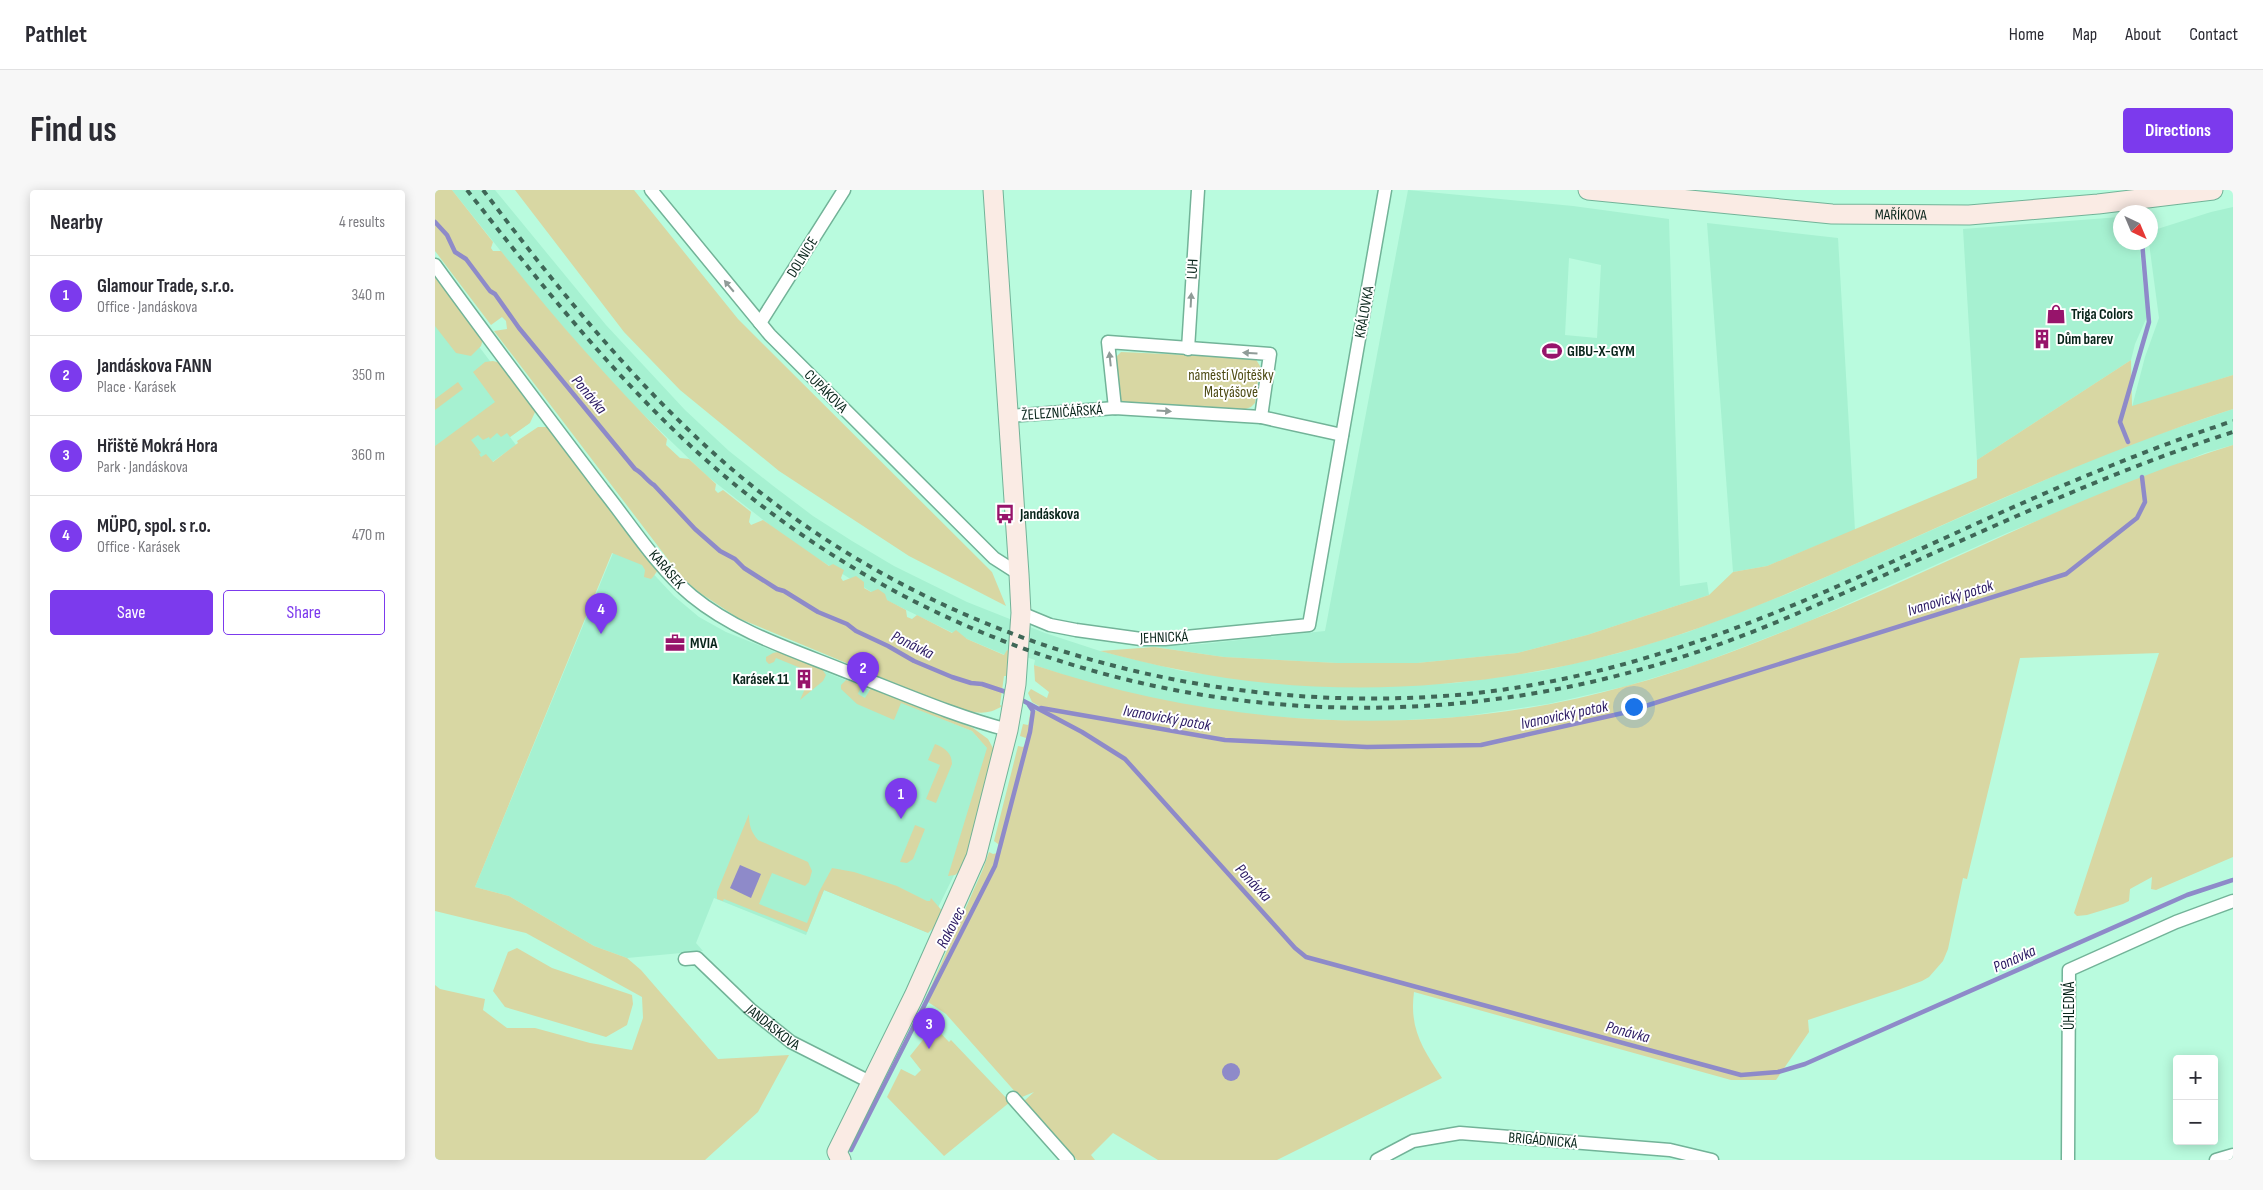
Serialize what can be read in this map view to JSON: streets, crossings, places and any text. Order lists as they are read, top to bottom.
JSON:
{
  "streets": {
    "street": [
      "MAŘÍKOVA",
      "DOLNICE",
      "LUH",
      "KRÁLOVKA",
      "CUPÁKOVA",
      "ŽELEZNIČÁŘSKÁ",
      "KARÁSEK",
      "JEHNICKÁ",
      "ÚHLEDNÁ",
      "JANDÁSKOVA",
      "BRIGÁDNICKÁ"
    ]
  },
  "crossings": [
    ["DOLNICE", "CUPÁKOVA"],
    ["KRÁLOVKA", "JEHNICKÁ"]
  ],
  "one_way": ["LUH"],
  "water": ["Ponávka", "Ivanovický potok", "Rakovec"],
  "parks": ["náměstí Vojtěšky Matyášové"],
  "places": {
    "shop": ["Triga Colors"],
    "building": ["Dům barev", "Karásek 11"],
    "sports": ["GIBU-X-GYM"],
    "bus stop": ["Jandáskova"],
    "office": ["MVIA"]
  },
  "north": "bottom right",
  "page": {
    "header": "Pathlet",
    "nav": [
      "Home",
      "Map",
      "About",
      "Contact"
    ],
    "buttons": [
      "Directions",
      ["Save", "Share"]
    ],
    "title": "Find us",
    "heading": ["Nearby", "4 results"],
    "list": [
      {
        "mark": "1",
        "name": "Glamour Trade, s.r.o.",
        "note": "Office · Jandáskova",
        "value": "340 m"
      },
      {
        "mark": "2",
        "name": "Jandáskova FANN",
        "note": "Place · Karásek",
        "value": "350 m"
      },
      {
        "mark": "3",
        "name": "Hřiště Mokrá Hora",
        "note": "Park · Jandáskova",
        "value": "360 m"
      },
      {
        "mark": "4",
        "name": "MÜPO, spol. s r.o.",
        "note": "Office · Karásek",
        "value": "470 m"
      }
    ],
    "pins": [
      "4",
      "2",
      "1",
      "3"
    ],
    "map_buttons": ["+", "−"]
  }
}
